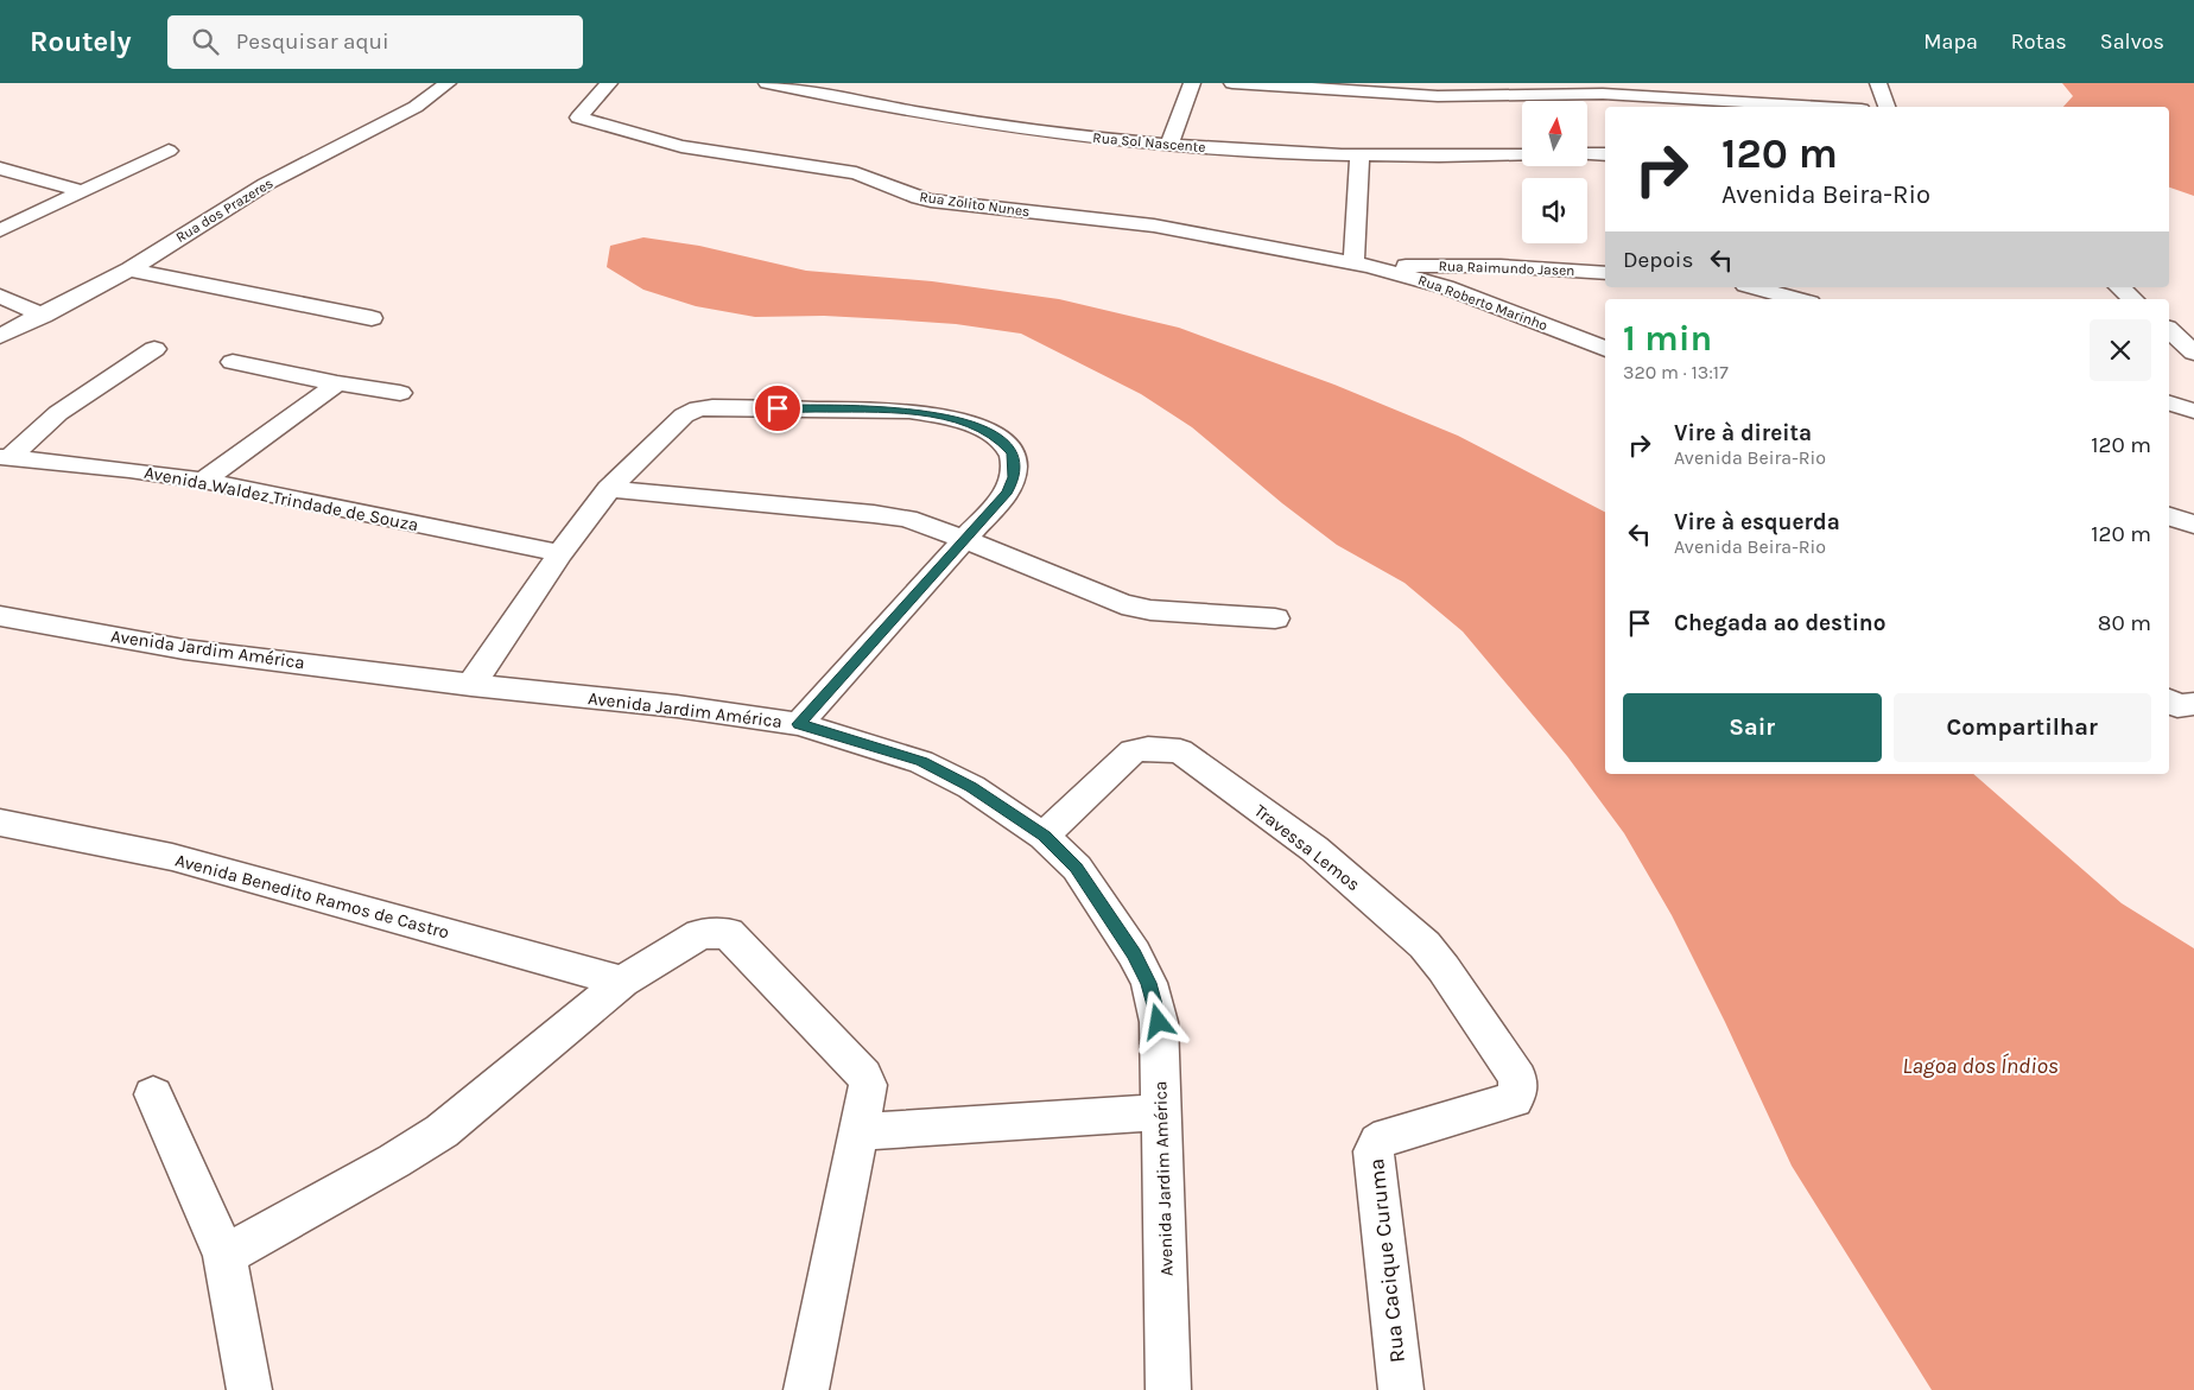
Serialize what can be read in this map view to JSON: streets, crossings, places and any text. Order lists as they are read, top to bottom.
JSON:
{
  "streets": {
    "street": [
      "Rua Sol Nascente",
      "Rua Zolito Nunes",
      "Rua dos Prazeres",
      "Rua Raimundo Jasen",
      "Rua Roberto Marinho",
      "Avenida Waldez Trindade de Souza",
      "Avenida Jardim América",
      "Travessa Lemos",
      "Avenida Benedito Ramos de Castro",
      "Rua Cacique Curuma"
    ]
  },
  "crossings": [
    ["Rua Zolito Nunes", "Rua Raimundo Jasen"],
    ["Rua Zolito Nunes", "Rua Roberto Marinho"],
    ["Rua Raimundo Jasen", "Rua Roberto Marinho"],
    ["Avenida Jardim América", "Travessa Lemos"],
    ["Travessa Lemos", "Rua Cacique Curuma"]
  ],
  "water": ["Lagoa dos Índios"],
  "north": "top",
  "page": {
    "header": "Routely",
    "search": "Pesquisar aqui",
    "nav": ["Mapa", "Rotas", "Salvos"],
    "turn": ["120 m", "Avenida Beira-Rio"],
    "then": "Depois",
    "heading": ["1 min", "320 m · 13:17"],
    "list": [
      {
        "name": "Vire à direita",
        "note": "Avenida Beira-Rio",
        "value": "120 m"
      },
      {
        "name": "Vire à esquerda",
        "note": "Avenida Beira-Rio",
        "value": "120 m"
      },
      {
        "name": "Chegada ao destino",
        "value": "80 m"
      }
    ],
    "buttons": ["Sair", "Compartilhar"]
  }
}
